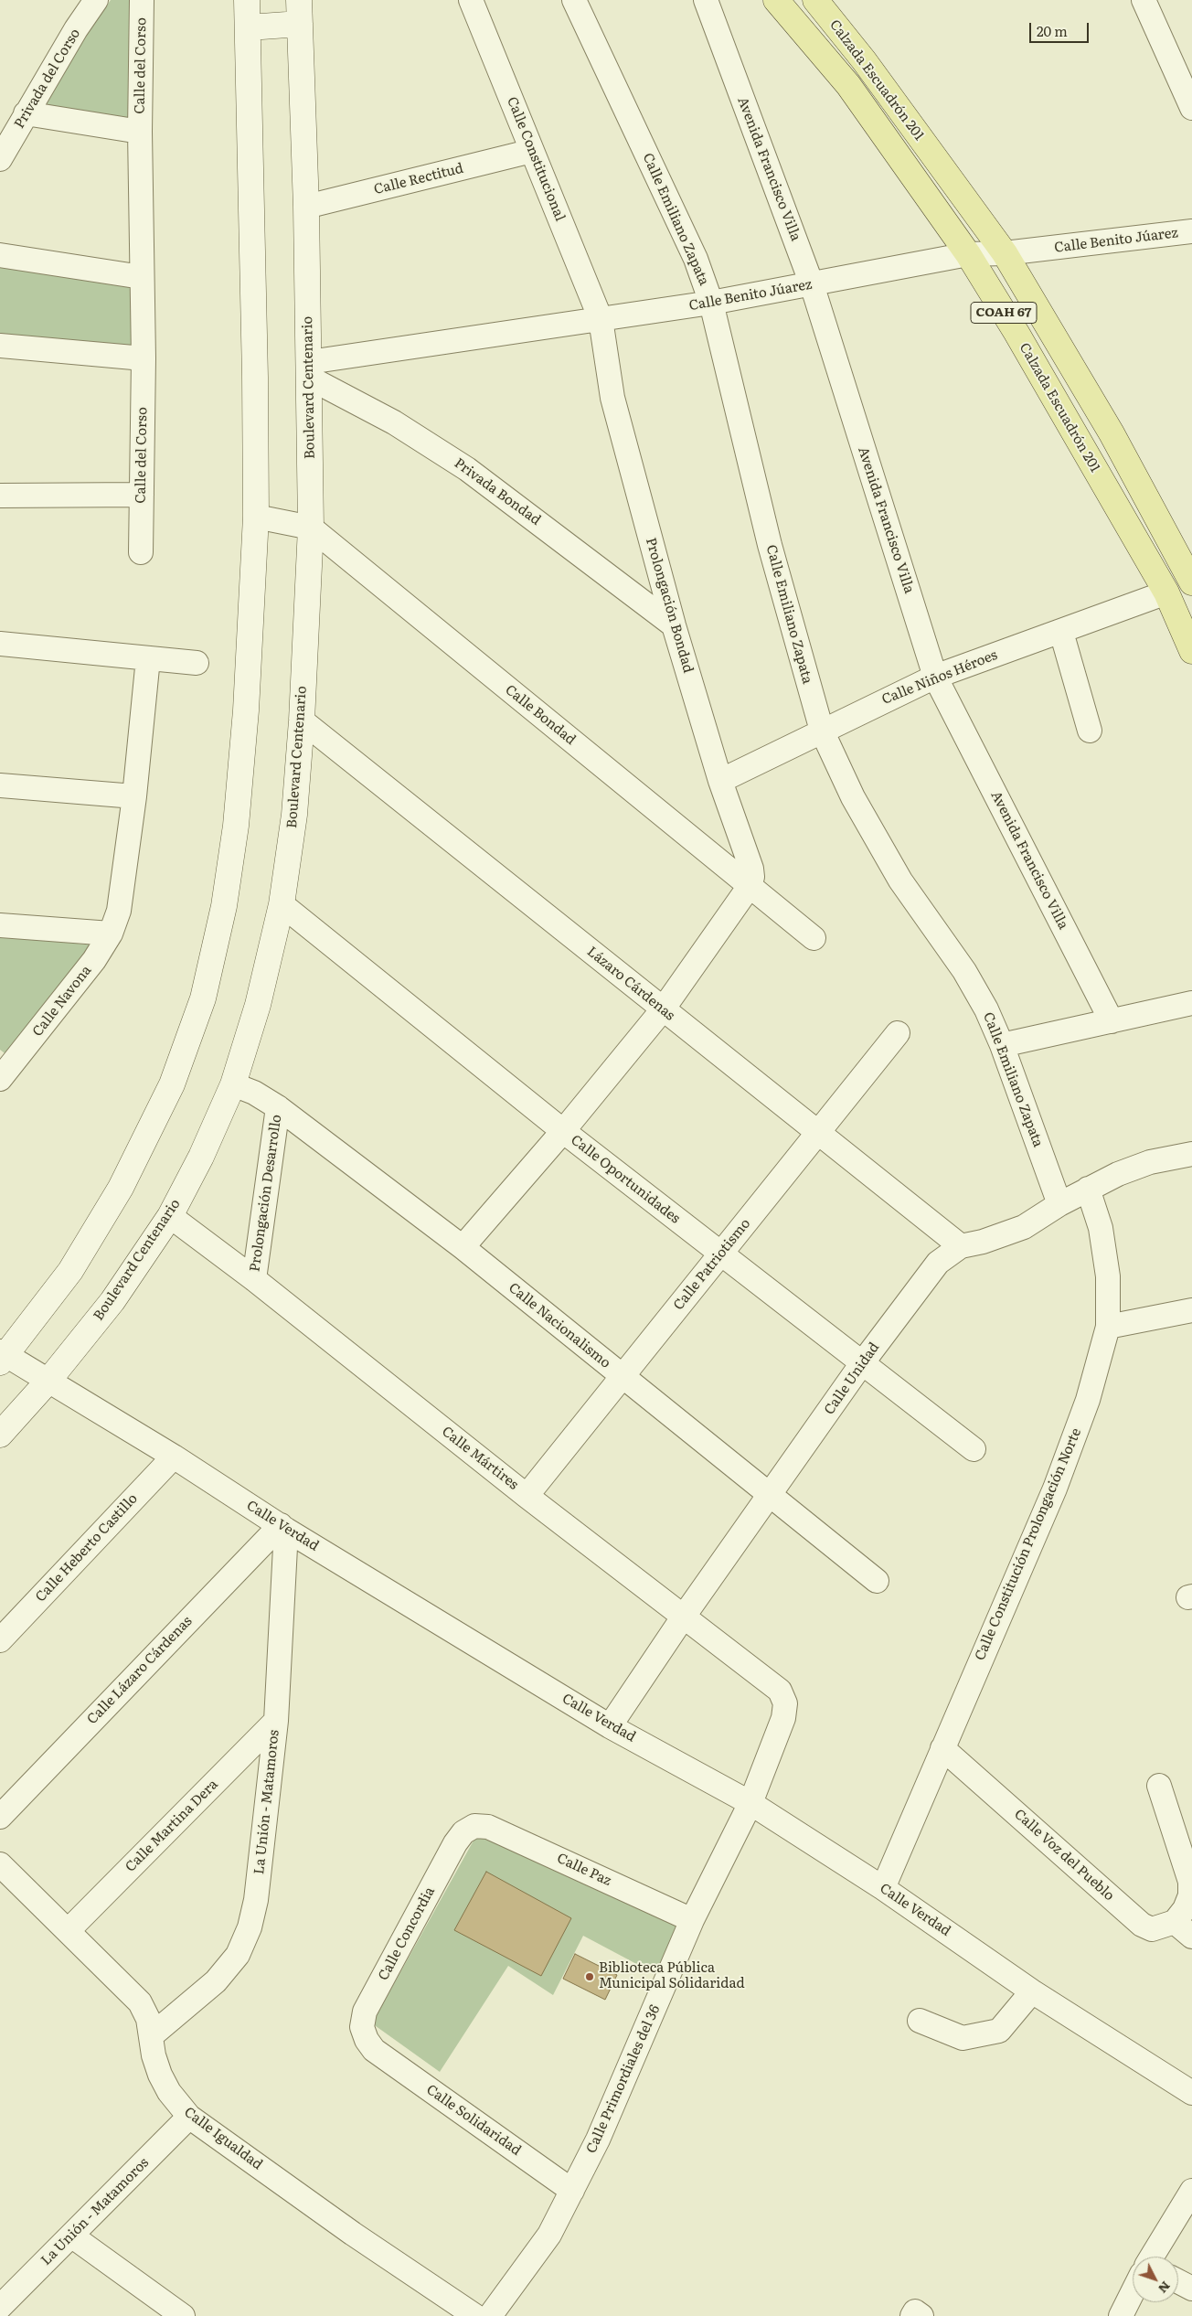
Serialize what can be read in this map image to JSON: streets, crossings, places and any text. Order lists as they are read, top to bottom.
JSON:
{
  "streets": {
    "main road": ["Calzada Escuadrón 201", "COAH 67", "Boulevard Centenario"],
    "street": [
      "Calle del Corso",
      "Privada del Corso",
      "Calle Constitucional",
      "Avenida Francisco Villa",
      "Calle Rectitud",
      "Calle Emiliano Zapata",
      "Calle Benito Júarez",
      "Privada Bondad",
      "Prolongación Bondad",
      "Calle Niños Héroes",
      "Calle Bondad",
      "Lázaro Cárdenas",
      "Calle Navona",
      "Calle Oportunidades",
      "Prolongación Desarrollo",
      "Calle Patriotismo",
      "Calle Nacionalismo",
      "Calle Unidad",
      "Calle Mártires",
      "Calle Verdad",
      "Calle Constitución Prolongación Norte",
      "Calle Heberto Castillo",
      "Calle Lázaro Cárdenas",
      "La Unión - Matamoros",
      "Calle Martina Dera",
      "Calle Voz del Pueblo",
      "Calle Paz",
      "Calle Concordia",
      "Calle Primordiales del 36",
      "Calle Solidaridad",
      "Calle Igualdad"
    ]
  },
  "crossings": [
    ["Calle del Corso", "Privada del Corso"],
    ["Calzada Escuadrón 201", "Calle Benito Júarez"],
    ["Calzada Escuadrón 201", "Calle Niños Héroes"],
    ["Calle Constitucional", "Calle Rectitud"],
    ["Calle Constitucional", "Calle Benito Júarez"],
    ["Calle Constitucional", "Prolongación Bondad"],
    ["Avenida Francisco Villa", "Calle Benito Júarez"],
    ["Avenida Francisco Villa", "Calle Niños Héroes"],
    ["Calle Rectitud", "Boulevard Centenario"],
    ["Calle Emiliano Zapata", "Calle Benito Júarez"],
    ["Calle Emiliano Zapata", "Calle Niños Héroes"],
    ["Calle Emiliano Zapata", "Calle Unidad"],
    ["Calle Benito Júarez", "Boulevard Centenario"],
    ["Calle Benito Júarez", "Privada Bondad"],
    ["Calle Benito Júarez", "Prolongación Bondad"],
    ["Boulevard Centenario", "Privada Bondad"],
    ["Boulevard Centenario", "Calle Bondad"],
    ["Boulevard Centenario", "Lázaro Cárdenas"],
    ["Boulevard Centenario", "Calle Oportunidades"],
    ["Boulevard Centenario", "Calle Nacionalismo"],
    ["Boulevard Centenario", "Calle Mártires"],
    ["Boulevard Centenario", "Calle Verdad"],
    ["Privada Bondad", "Prolongación Bondad"],
    ["Prolongación Bondad", "Calle Niños Héroes"],
    ["Prolongación Bondad", "Calle Bondad"],
    ["Lázaro Cárdenas", "Calle Patriotismo"],
    ["Lázaro Cárdenas", "Calle Unidad"],
    ["Calle Oportunidades", "Calle Patriotismo"],
    ["Calle Oportunidades", "Calle Unidad"],
    ["Prolongación Desarrollo", "Calle Nacionalismo"],
    ["Prolongación Desarrollo", "Calle Mártires"],
    ["Calle Patriotismo", "Calle Nacionalismo"],
    ["Calle Patriotismo", "Calle Mártires"],
    ["Calle Nacionalismo", "Calle Unidad"],
    ["Calle Unidad", "Calle Mártires"],
    ["Calle Unidad", "Calle Verdad"],
    ["Calle Unidad", "Calle Constitución Prolongación Norte"],
    ["Calle Mártires", "Calle Primordiales del 36"],
    ["Calle Verdad", "Calle Constitución Prolongación Norte"],
    ["Calle Verdad", "Calle Heberto Castillo"],
    ["Calle Verdad", "Calle Lázaro Cárdenas"],
    ["Calle Verdad", "La Unión - Matamoros"],
    ["Calle Verdad", "Calle Primordiales del 36"],
    ["Calle Constitución Prolongación Norte", "Calle Voz del Pueblo"],
    ["Calle Lázaro Cárdenas", "La Unión - Matamoros"],
    ["La Unión - Matamoros", "Calle Martina Dera"],
    ["La Unión - Matamoros", "Calle Igualdad"],
    ["Calle Martina Dera", "Calle Igualdad"],
    ["Calle Paz", "Calle Concordia"],
    ["Calle Paz", "Calle Primordiales del 36"],
    ["Calle Concordia", "Calle Solidaridad"],
    ["Calle Primordiales del 36", "Calle Solidaridad"]
  ],
  "places": ["Biblioteca Pública Municipal Solidaridad"],
  "scale_bar": "20 m",
  "north": "bottom right"
}
